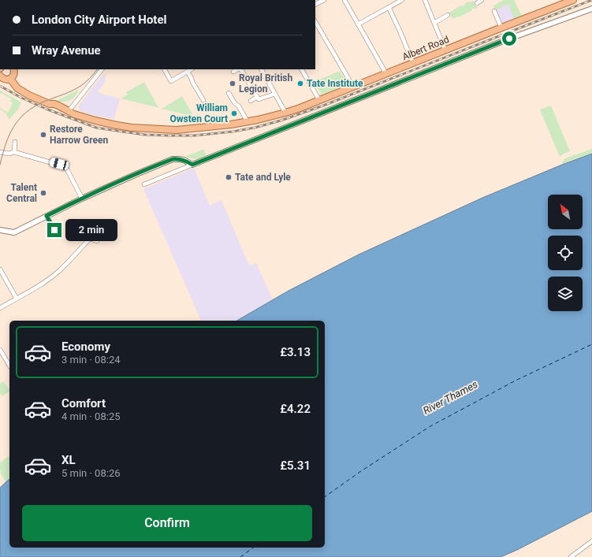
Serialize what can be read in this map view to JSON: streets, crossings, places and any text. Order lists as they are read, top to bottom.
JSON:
{
  "streets": {
    "main road": ["Albert Road"]
  },
  "water": ["River Thames"],
  "places": [
    "Royal British Legion",
    "Tate Institute",
    "William Owsten Court",
    "Restore Harrow Green",
    "Tate and Lyle",
    "Talent Central"
  ],
  "north": "top left",
  "page": {
    "banner": ["London City Airport Hotel", "Wray Avenue"],
    "bubble": "2 min",
    "list": [
      {
        "name": "Economy",
        "note": "3 min · 08:24",
        "value": "£3.13"
      },
      {
        "name": "Comfort",
        "note": "4 min · 08:25",
        "value": "£4.22"
      },
      {
        "name": "XL",
        "note": "5 min · 08:26",
        "value": "£5.31"
      }
    ],
    "buttons": "Confirm"
  }
}
